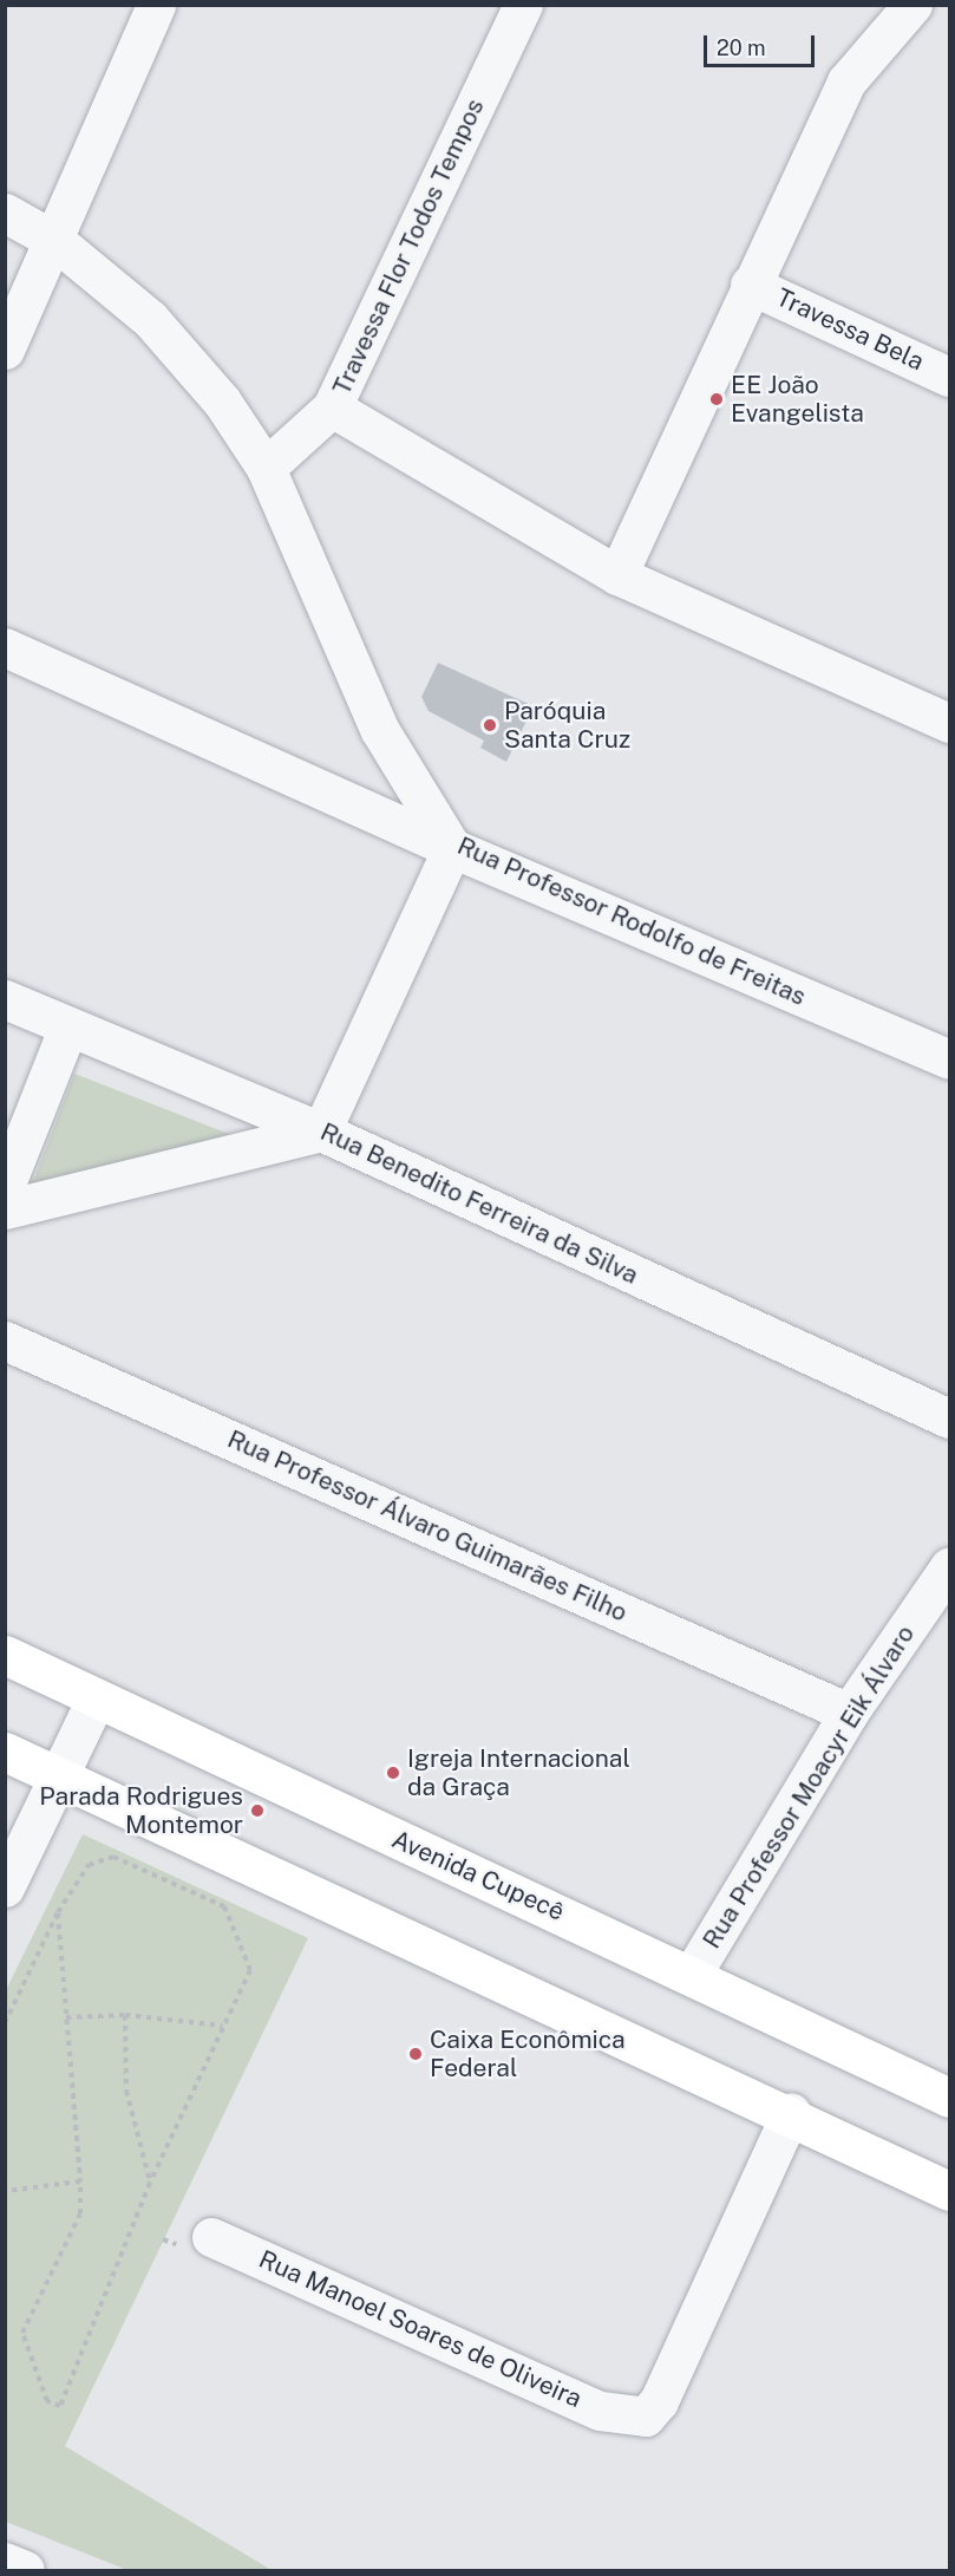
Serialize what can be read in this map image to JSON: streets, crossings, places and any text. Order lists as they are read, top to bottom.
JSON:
{
  "streets": {
    "main road": ["Avenida Cupecê"],
    "street": [
      "Travessa Flor Todos Tempos",
      "Travessa Bela",
      "Rua Professor Rodolfo de Freitas",
      "Rua Benedito Ferreira da Silva",
      "Rua Professor Álvaro Guimarães Filho",
      "Rua Professor Moacyr Eik Álvaro",
      "Rua Manoel Soares de Oliveira"
    ]
  },
  "crossings": [
    ["Travessa Flor Todos Tempos", "Rua Professor Rodolfo de Freitas"],
    ["Rua Professor Álvaro Guimarães Filho", "Rua Professor Moacyr Eik Álvaro"],
    ["Rua Professor Moacyr Eik Álvaro", "Avenida Cupecê"]
  ],
  "places": [
    "EE João Evangelista",
    "Paróquia Santa Cruz",
    "Igreja Internacional da Graça",
    "Parada Rodrigues Montemor",
    "Caixa Econômica Federal"
  ],
  "scale_bar": "20 m"
}
